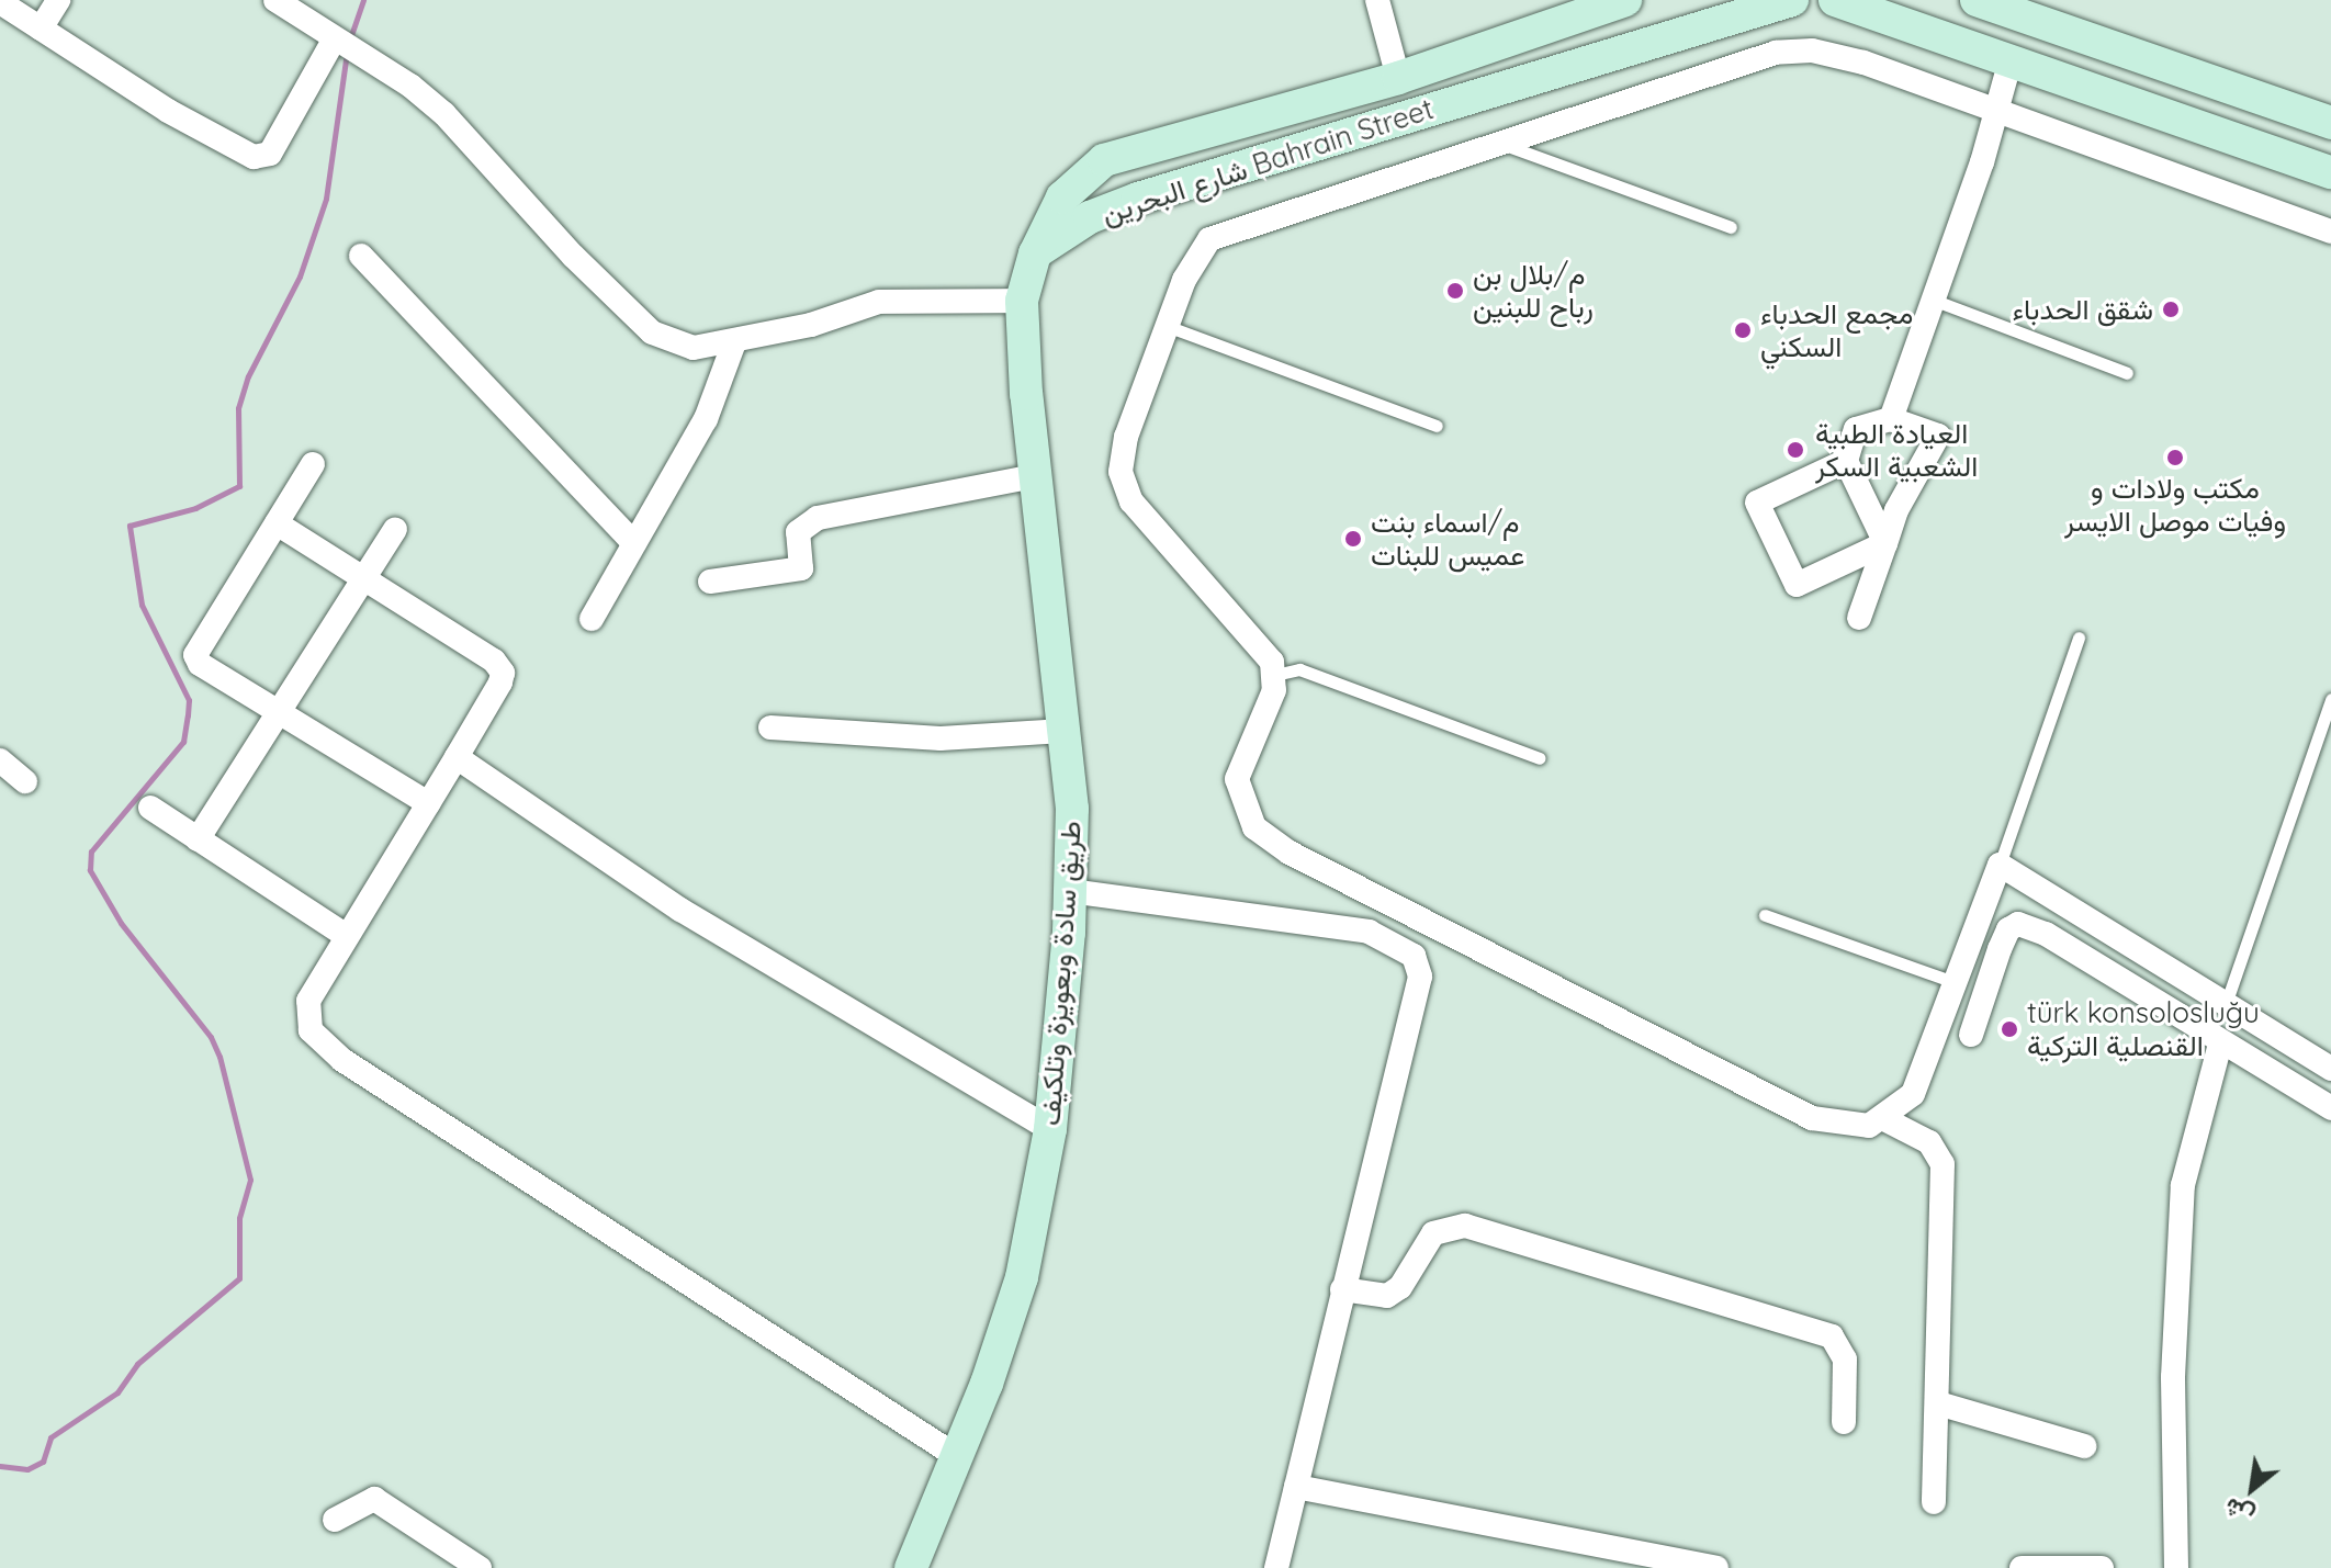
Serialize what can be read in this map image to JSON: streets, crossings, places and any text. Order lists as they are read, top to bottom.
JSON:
{
  "streets": {
    "main road": ["شارع البحرين Bahrain Street", "طريق سادة وبعويزة وتلكيف"]
  },
  "crossings": [
    ["شارع البحرين Bahrain Street", "طريق سادة وبعويزة وتلكيف"]
  ],
  "places": [
    "م/بلال بن رباح للبنين",
    "شقق الحدباء",
    "مجمع الحدباء السكني",
    "العيادة الطبية الشعبية السكر",
    "مكتب ولادات و وفيات موصل الايسر",
    "م/اسماء بنت عميس للبنات",
    "türk konsolosluğu القنصلية التركية"
  ],
  "north": "bottom left"
}
